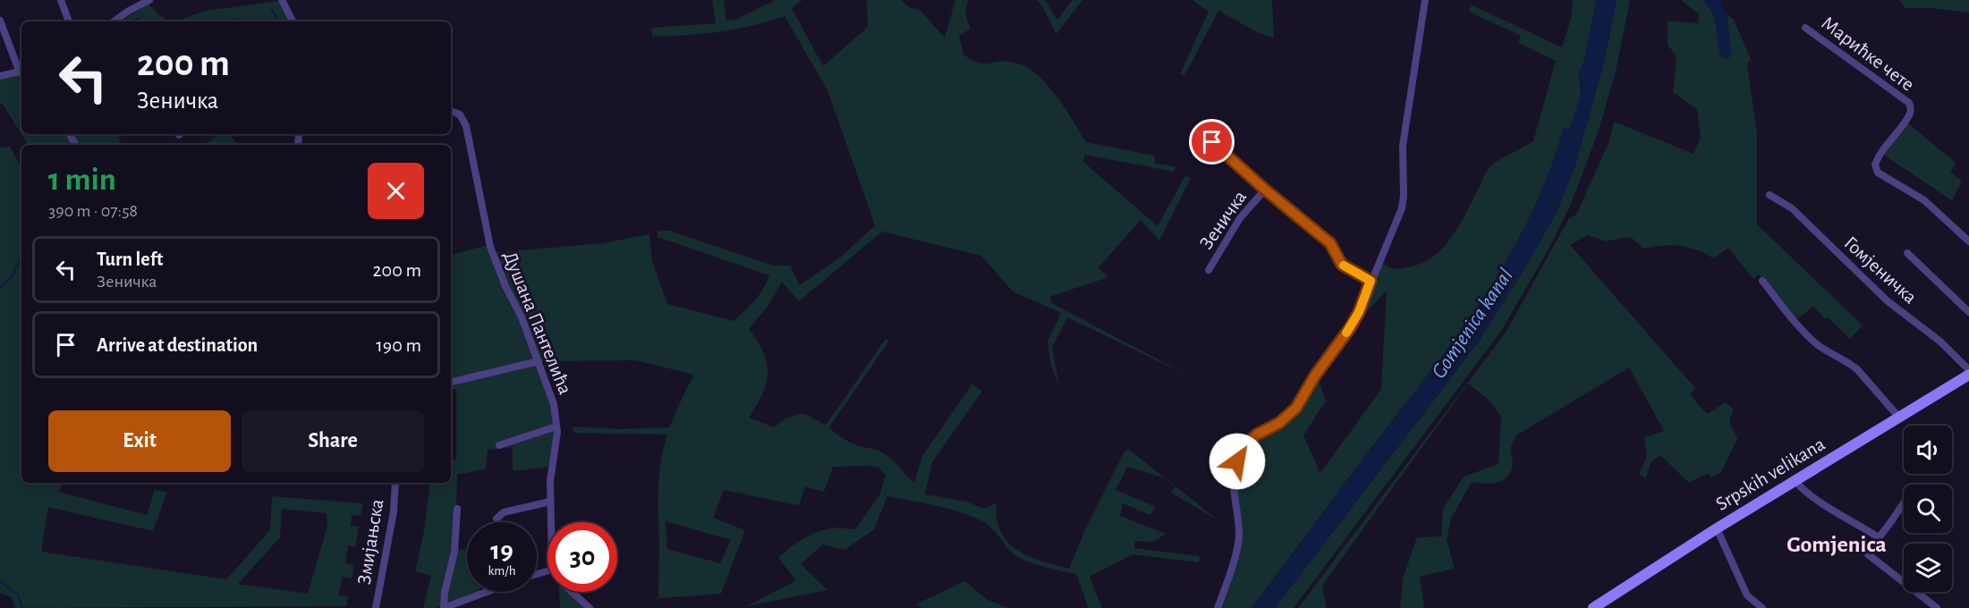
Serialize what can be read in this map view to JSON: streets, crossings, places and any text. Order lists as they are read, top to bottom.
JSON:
{
  "streets": {
    "main road": ["Srpskih velikana"],
    "street": [
      "Марићке чете",
      "Зеничка",
      "Гомјеничка",
      "Душана Пантелића",
      "Змијањска"
    ]
  },
  "districts": ["Gomjenica"],
  "water": ["Gomjenica kanal"],
  "page": {
    "turn": ["200 m", "Зеничка"],
    "heading": ["1 min", "390 m · 07:58"],
    "list": [
      {
        "name": "Turn left",
        "note": "Зеничка",
        "value": "200 m"
      },
      {
        "name": "Arrive at destination",
        "value": "190 m"
      }
    ],
    "buttons": ["Exit", "Share"],
    "speed": "19 km/h",
    "limit": "30"
  }
}
